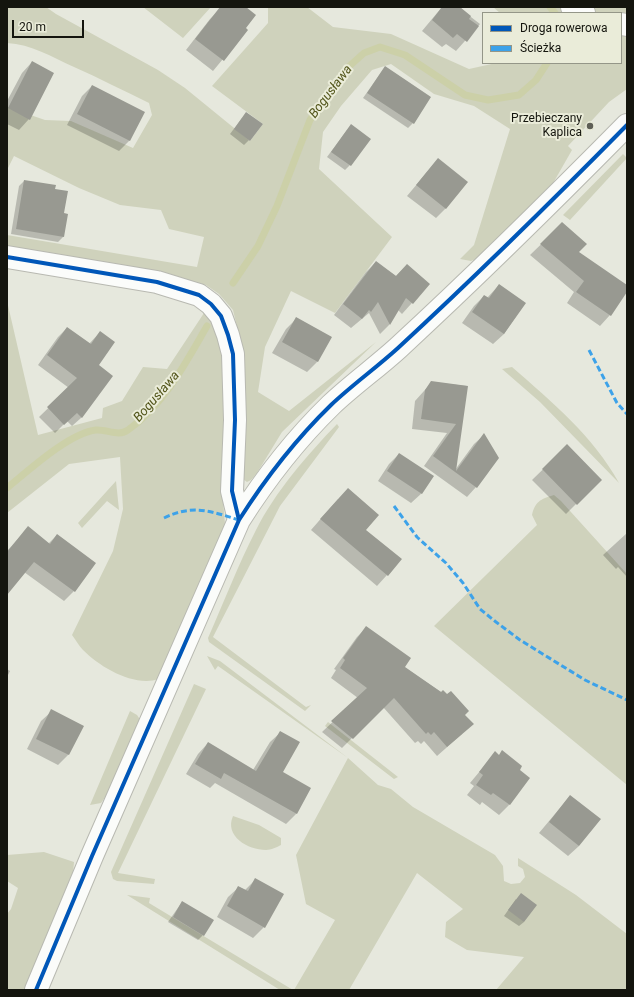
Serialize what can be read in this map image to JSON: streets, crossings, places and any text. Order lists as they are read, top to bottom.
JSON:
{
  "water": ["Bogusława"],
  "places": ["Przebieczany Kaplica"],
  "legend": ["Droga rowerowa", "Ścieżka"],
  "scale_bar": "20 m"
}
